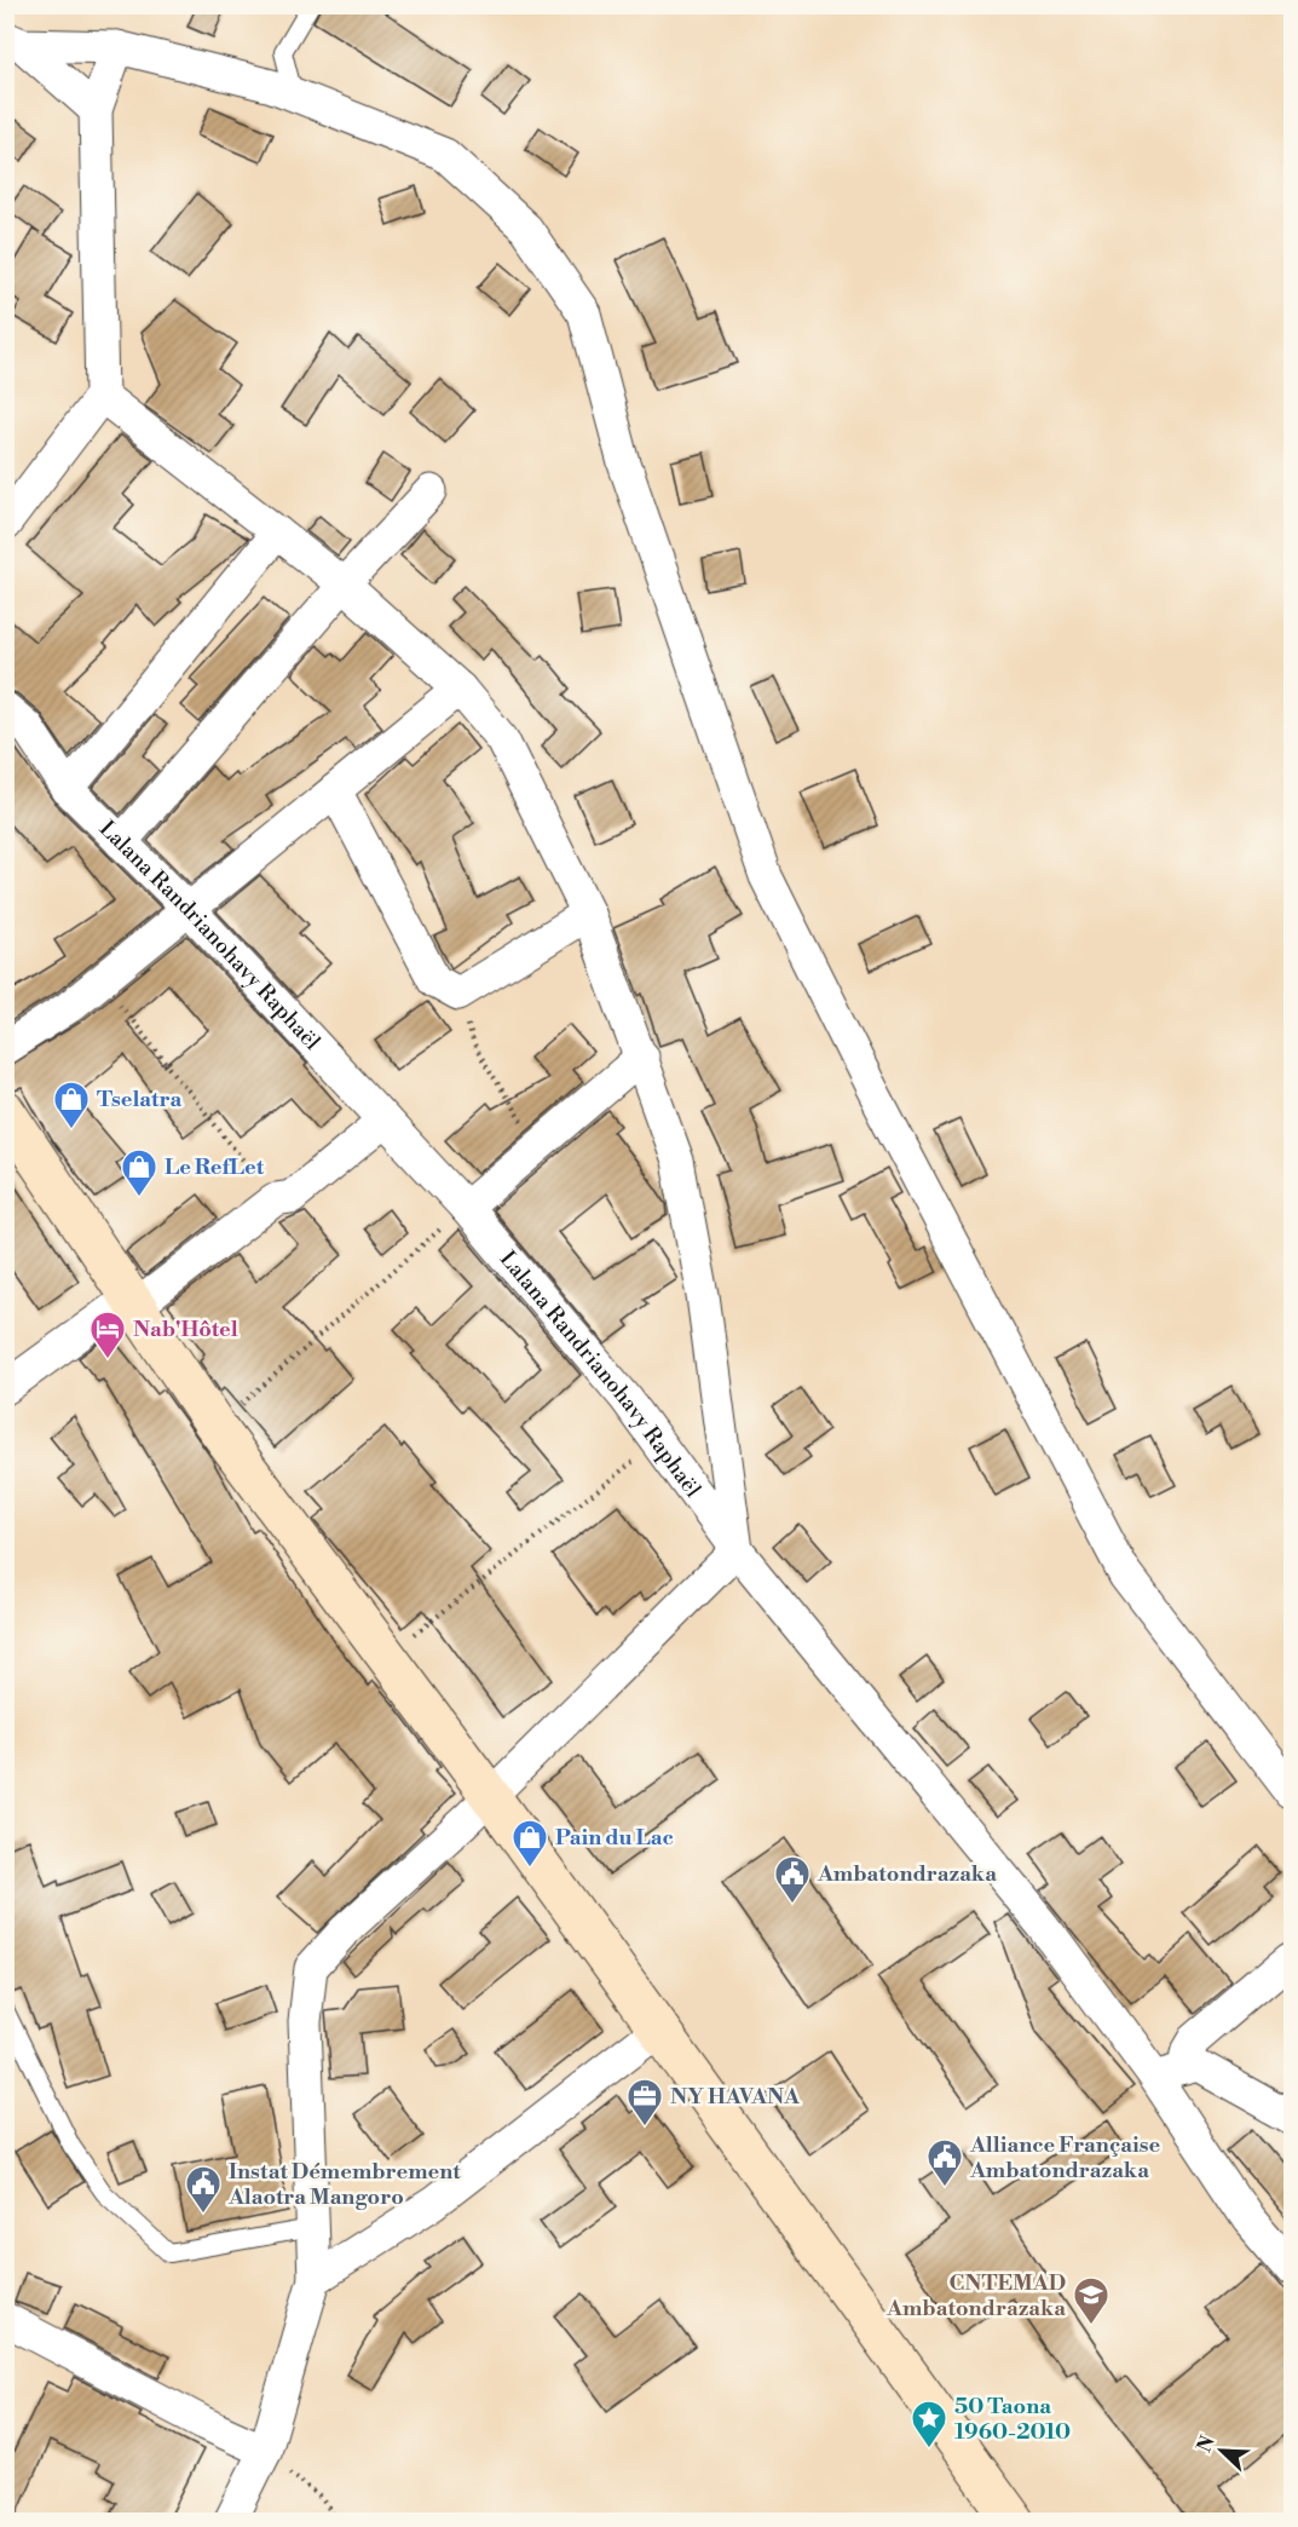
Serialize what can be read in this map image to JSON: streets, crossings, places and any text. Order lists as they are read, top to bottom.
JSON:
{
  "streets": {
    "street": ["Lalana Randrianohavy Raphaël"]
  },
  "places": {
    "shop": ["Tselatra", "Le RefLet", "Pain du Lac"],
    "hotel": ["Nab'Hôtel"],
    "public building": ["Ambatondrazaka", "Alliance Française Ambatondrazaka", "Instat Démembrement Alaotra Mangoro"],
    "office": ["NY HAVANA"],
    "school or university": ["CNTEMAD Ambatondrazaka"],
    "place": ["50 Taona 1960-2010"]
  },
  "north": "top left"
}
